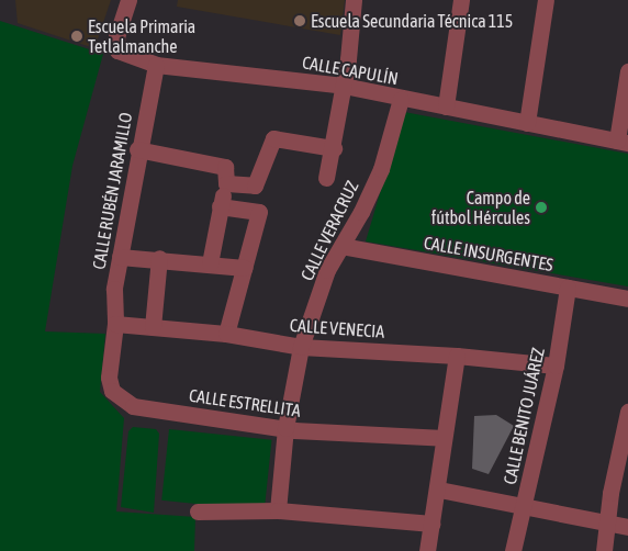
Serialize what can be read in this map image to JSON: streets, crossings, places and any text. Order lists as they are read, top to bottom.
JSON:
{
  "streets": {
    "street": [
      "CALLE CAPULÍN",
      "CALLE RUBÉN JARAMILLO",
      "CALLE VERACRUZ",
      "CALLE INSURGENTES",
      "CALLE VENECIA",
      "CALLE ESTRELLITA",
      "CALLE BENITO JUÁREZ"
    ]
  },
  "crossings": [
    ["CALLE CAPULÍN", "CALLE RUBÉN JARAMILLO"],
    ["CALLE CAPULÍN", "CALLE VERACRUZ"],
    ["CALLE RUBÉN JARAMILLO", "CALLE VENECIA"],
    ["CALLE RUBÉN JARAMILLO", "CALLE ESTRELLITA"],
    ["CALLE VERACRUZ", "CALLE INSURGENTES"],
    ["CALLE VERACRUZ", "CALLE VENECIA"],
    ["CALLE VERACRUZ", "CALLE ESTRELLITA"],
    ["CALLE INSURGENTES", "CALLE BENITO JUÁREZ"],
    ["CALLE VENECIA", "CALLE ESTRELLITA"],
    ["CALLE VENECIA", "CALLE BENITO JUÁREZ"]
  ],
  "places": ["Escuela Secundaria Técnica 115", "Escuela Primaria Tetlalmanche", "Campo de fútbol Hércules"]
}
